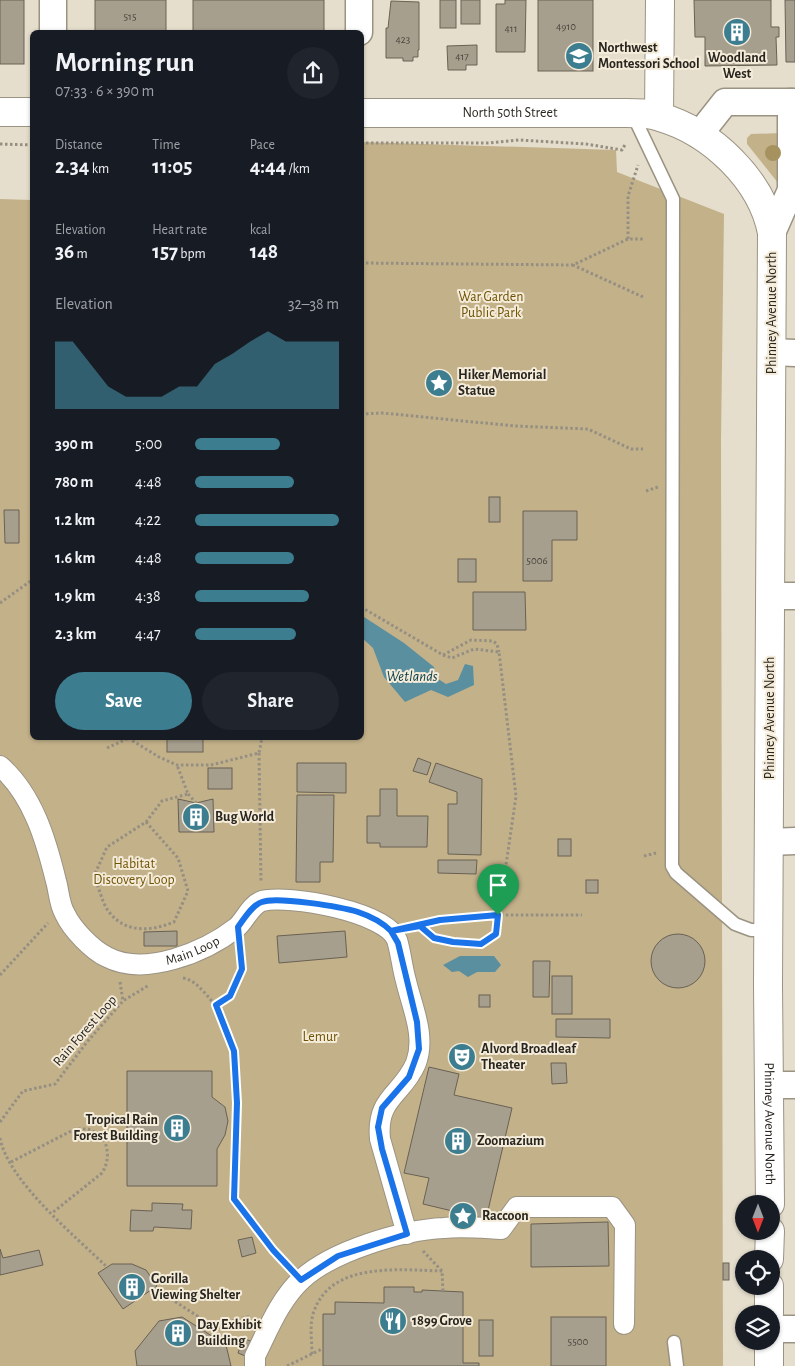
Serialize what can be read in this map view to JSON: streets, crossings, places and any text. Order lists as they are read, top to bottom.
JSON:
{
  "streets": {
    "street": ["North 50th Street", "Phinney Avenue North", "Main Loop"],
    "path": ["Rain Forest Loop"]
  },
  "crossings": [
    ["North 50th Street", "Phinney Avenue North"]
  ],
  "water": ["Wetlands"],
  "parks": ["War Garden Public Park", "Habitat Discovery Loop", "Lemur"],
  "places": {
    "building": [
      "Woodland West",
      "Bug World",
      "Tropical Rain Forest Building",
      "Zoomazium",
      "Gorilla Viewing Shelter",
      "Day Exhibit Building"
    ],
    "school or university": ["Northwest Montessori School"],
    "place": ["Hiker Memorial Statue", "Raccoon"],
    "theatre": ["Alvord Broadleaf Theater"],
    "restaurant": ["1899 Grove"]
  },
  "house_numbers": [
    "515",
    "4910",
    "411",
    "423",
    "417",
    "5006",
    "5500"
  ],
  "north": "bottom",
  "page": {
    "heading": ["Morning run", "07:33 · 6 × 390 m"],
    "stats": [
      ["Distance", "2.34 km"],
      ["Time", "11:05"],
      ["Pace", "4:44 /km"],
      ["Elevation", "36 m"],
      ["Heart rate", "157 bpm"],
      ["kcal", "148"]
    ],
    "chart": ["Elevation", "32–38 m"],
    "list": [
      {
        "name": "390 m",
        "note": "5:00"
      },
      {
        "name": "780 m",
        "note": "4:48"
      },
      {
        "name": "1.2 km",
        "note": "4:22"
      },
      {
        "name": "1.6 km",
        "note": "4:48"
      },
      {
        "name": "1.9 km",
        "note": "4:38"
      },
      {
        "name": "2.3 km",
        "note": "4:47"
      }
    ],
    "buttons": ["Save", "Share"]
  }
}
